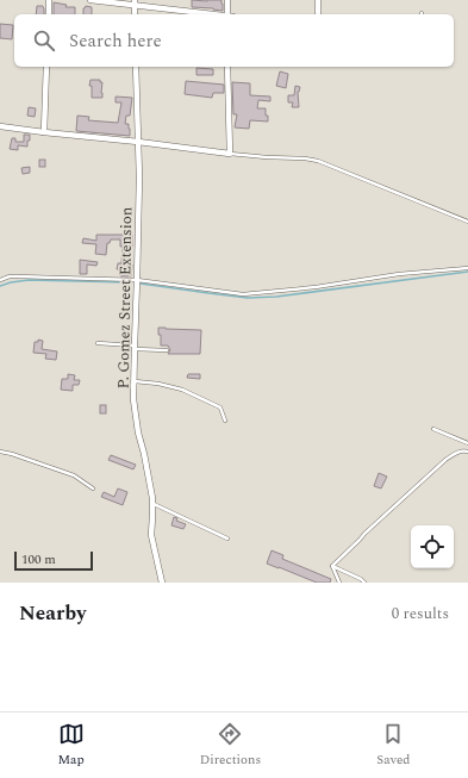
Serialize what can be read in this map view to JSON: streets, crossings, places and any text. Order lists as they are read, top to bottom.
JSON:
{
  "streets": {
    "street": ["P. Gomez Street Extension"]
  },
  "scale_bar": "100 m",
  "page": {
    "search": "Search here",
    "scale": "100 m",
    "heading": ["Nearby", "0 results"],
    "nav": ["Map", "Directions", "Saved"]
  }
}
